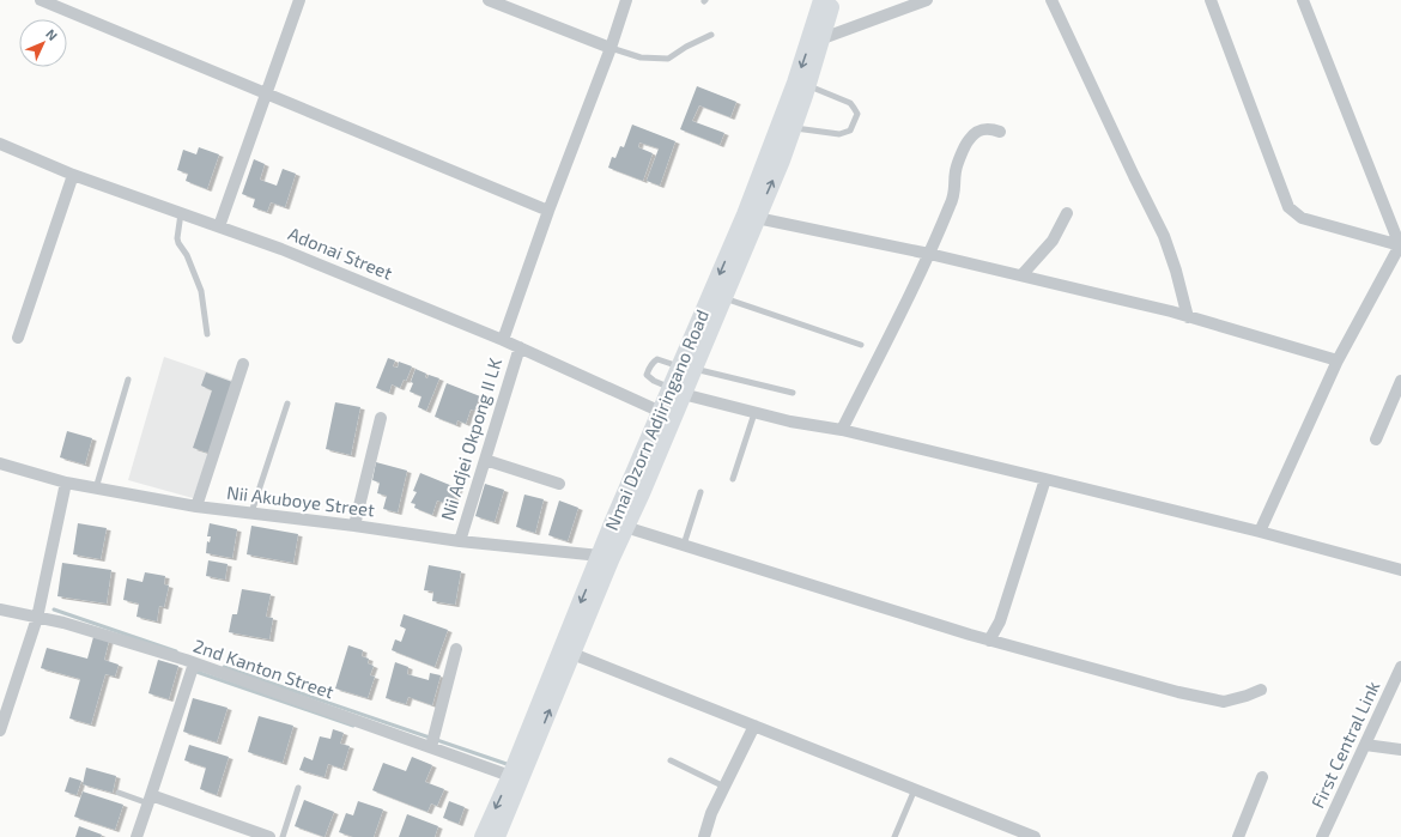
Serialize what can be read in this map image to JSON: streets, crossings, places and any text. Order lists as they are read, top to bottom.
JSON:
{
  "streets": {
    "main road": ["Nmai Dzorn Adjiringano Road"],
    "street": [
      "Adonai Street",
      "Nii Adjei Okpong II LK",
      "Nii Akuboye Street",
      "2nd Kanton Street",
      "First Central Link"
    ]
  },
  "crossings": [
    ["Adonai Street", "Nmai Dzorn Adjiringano Road"],
    ["Adonai Street", "Nii Adjei Okpong II LK"],
    ["Nmai Dzorn Adjiringano Road", "Nii Akuboye Street"],
    ["Nmai Dzorn Adjiringano Road", "2nd Kanton Street"],
    ["Nii Adjei Okpong II LK", "Nii Akuboye Street"]
  ],
  "north": "top right"
}
